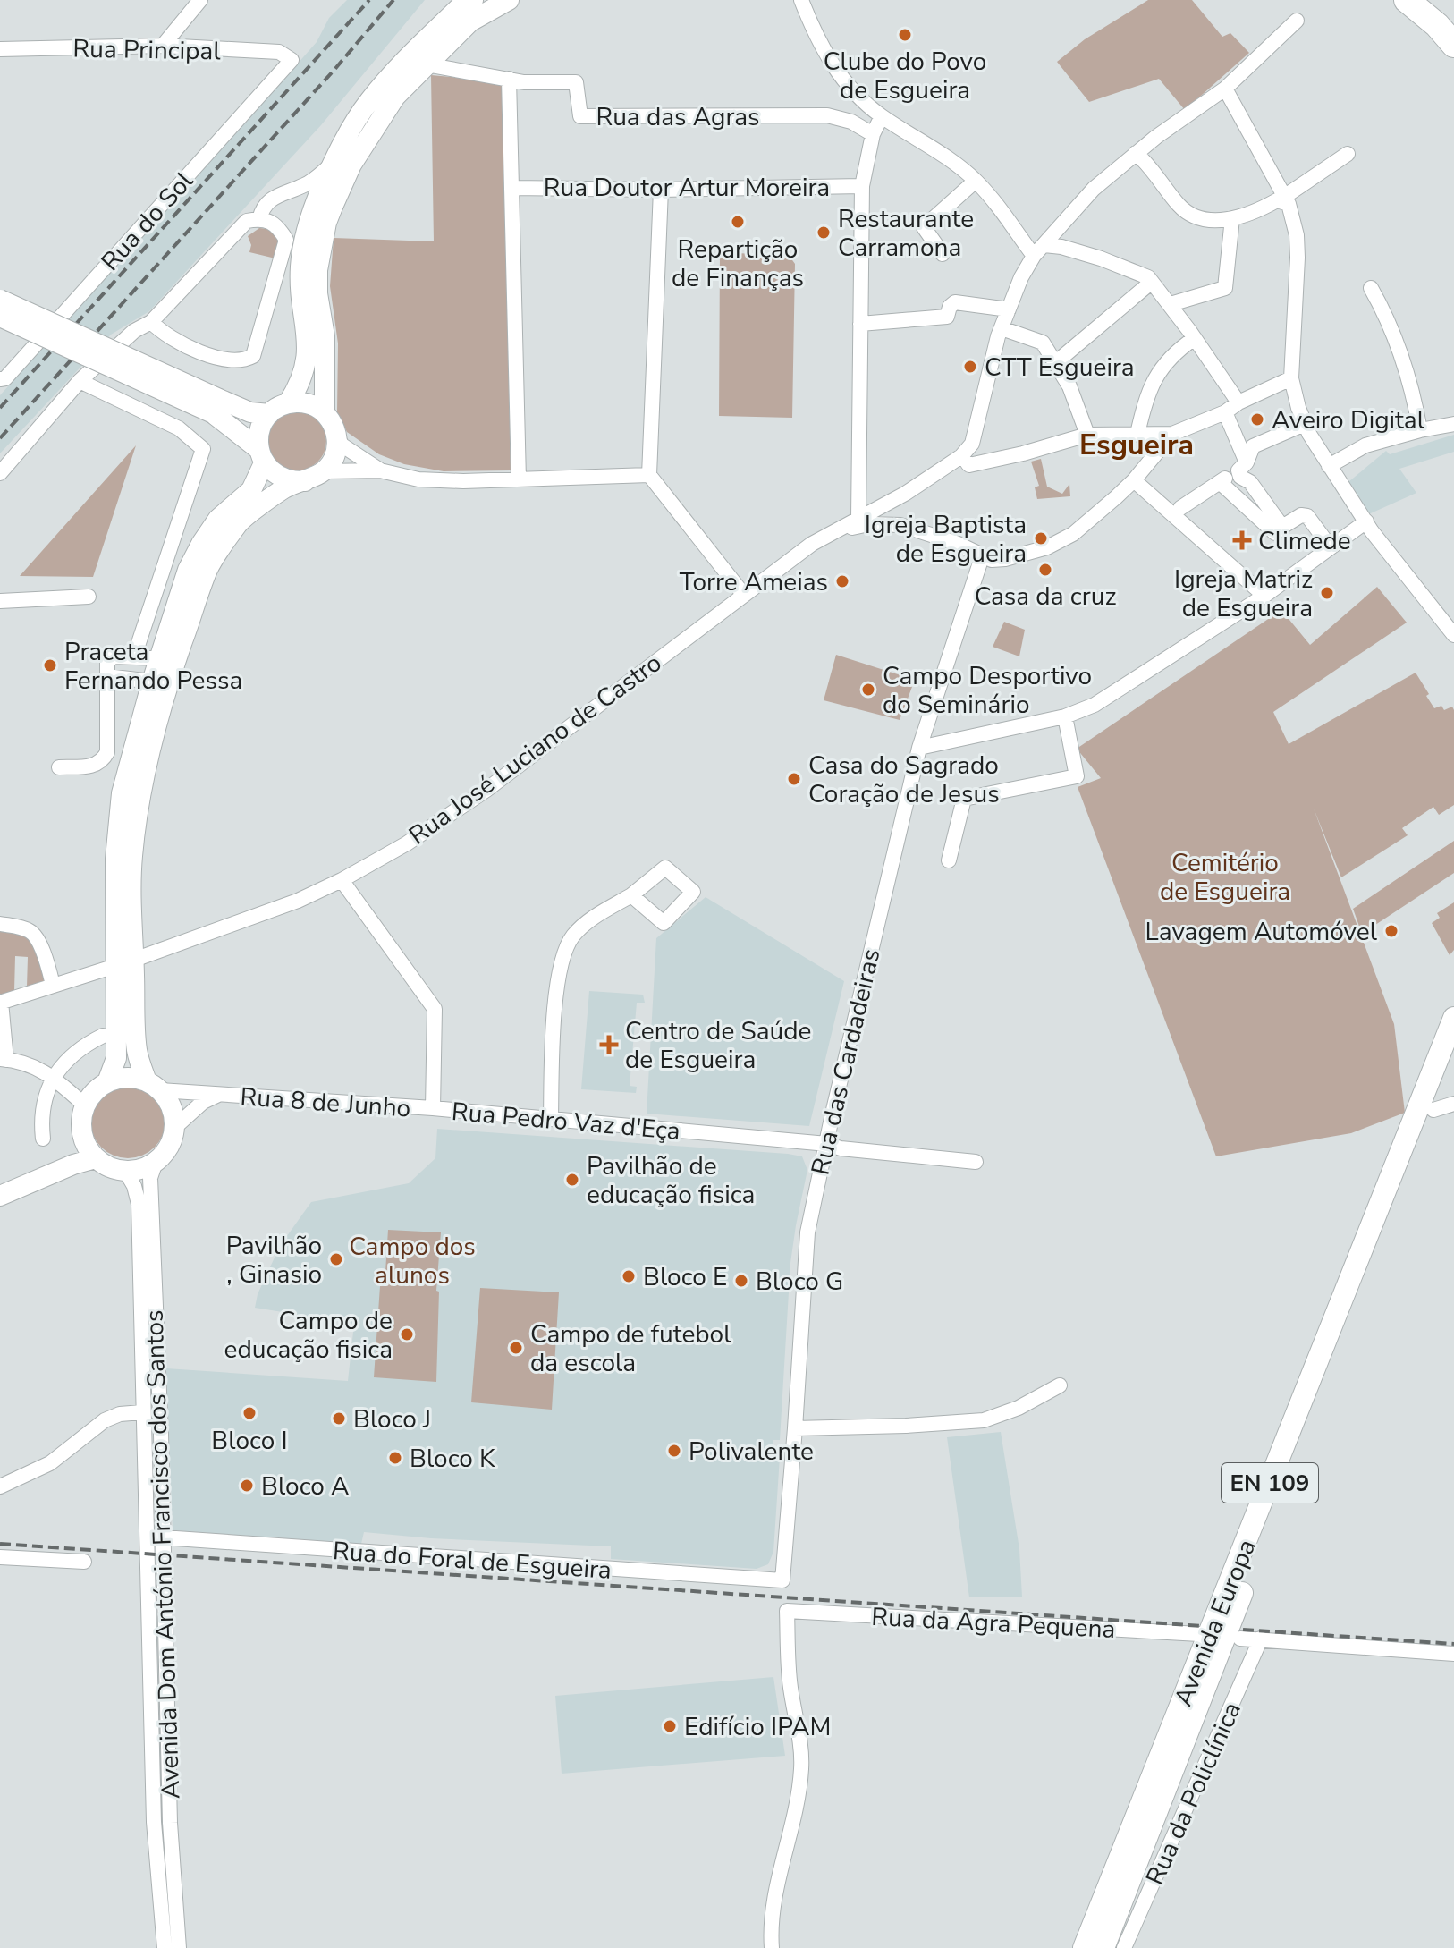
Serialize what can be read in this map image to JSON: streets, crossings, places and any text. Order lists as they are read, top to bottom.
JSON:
{
  "streets": {
    "main road": ["EN 109", "Avenida Europa"],
    "street": [
      "Rua Principal",
      "Rua das Agras",
      "Rua Doutor Artur Moreira",
      "Rua do Sol",
      "Rua José Luciano de Castro",
      "Rua das Cardadeiras",
      "Rua 8 de Junho",
      "Rua Pedro Vaz d'Eça",
      "Avenida Dom António Francisco dos Santos",
      "Rua do Foral de Esgueira",
      "Rua da Agra Pequena",
      "Rua da Policlínica"
    ]
  },
  "crossings": [
    ["Rua Principal", "Rua do Sol"],
    ["Rua José Luciano de Castro", "Rua Pedro Vaz d'Eça"],
    ["Rua das Cardadeiras", "Rua Pedro Vaz d'Eça"],
    ["Rua das Cardadeiras", "Rua do Foral de Esgueira"],
    ["Rua 8 de Junho", "Rua Pedro Vaz d'Eça"],
    ["Rua 8 de Junho", "Avenida Dom António Francisco dos Santos"],
    ["Avenida Dom António Francisco dos Santos", "Rua do Foral de Esgueira"]
  ],
  "districts": ["Esgueira"],
  "parks": ["Cemitério de Esgueira", "Campo dos alunos"],
  "places": {
    "other": [
      "Clube do Povo de Esgueira",
      "Repartição de Finanças",
      "Restaurante Carramona",
      "CTT Esgueira",
      "Aveiro Digital",
      "Igreja Baptista de Esgueira",
      "Casa da cruz",
      "Torre Ameias",
      "Igreja Matriz de Esgueira",
      "Praceta Fernando Pessa",
      "Campo Desportivo do Seminário",
      "Casa do Sagrado Coração de Jesus",
      "Lavagem Automóvel",
      "Pavilhão de educação fisica",
      "Pavilhão , Ginasio",
      "Bloco E",
      "Bloco G",
      "Campo de educação fisica",
      "Campo de futebol da escola",
      "Bloco I",
      "Bloco J",
      "Polivalente",
      "Bloco K",
      "Bloco A",
      "Edifício IPAM"
    ],
    "health": ["Climede", "Centro de Saúde de Esgueira"]
  }
}
